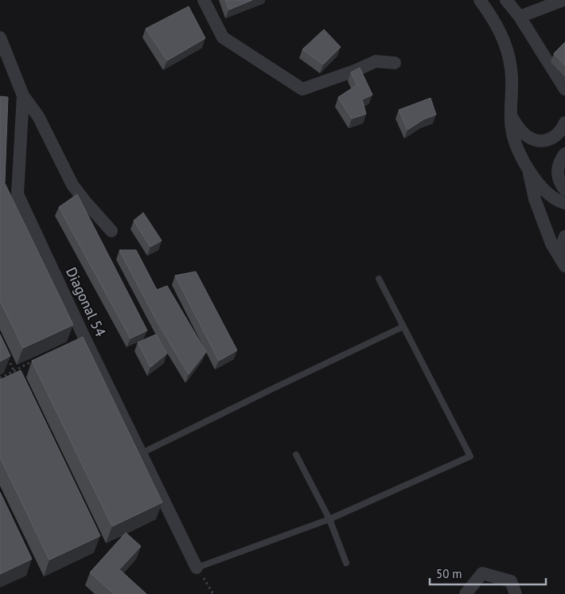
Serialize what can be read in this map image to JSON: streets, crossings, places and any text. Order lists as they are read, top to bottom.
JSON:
{
  "streets": {
    "street": ["Diagonal 54"]
  },
  "scale_bar": "50 m"
}
